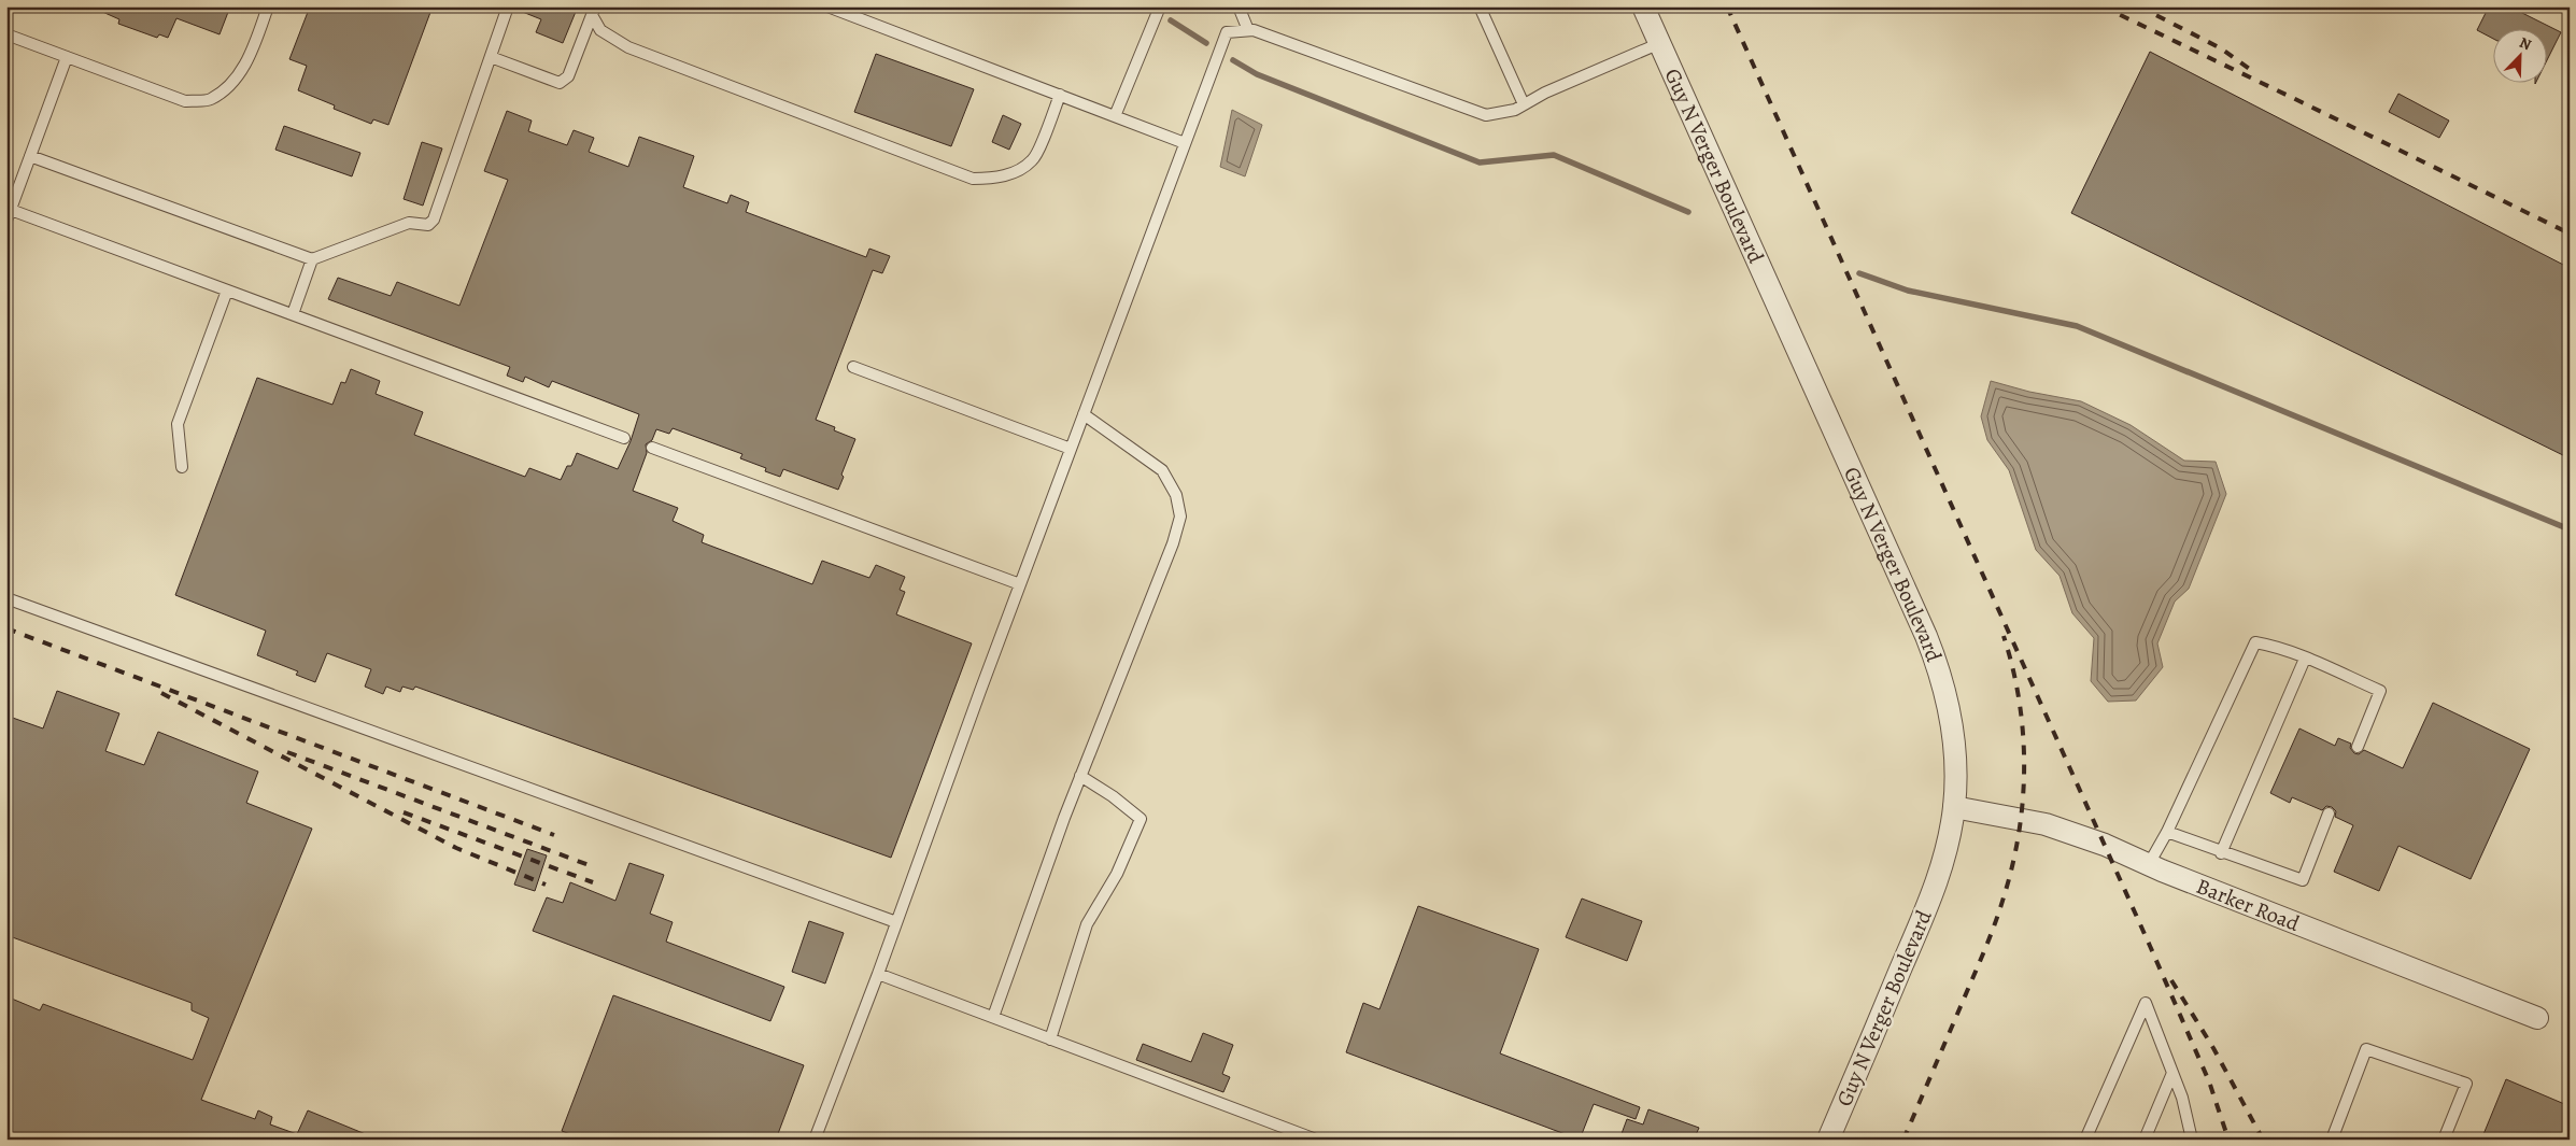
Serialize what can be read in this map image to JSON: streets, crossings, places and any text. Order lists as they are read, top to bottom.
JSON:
{
  "streets": {
    "street": ["Guy N Verger Boulevard", "Barker Road"]
  },
  "crossings": [
    ["Guy N Verger Boulevard", "Barker Road"]
  ],
  "north": "top right"
}
